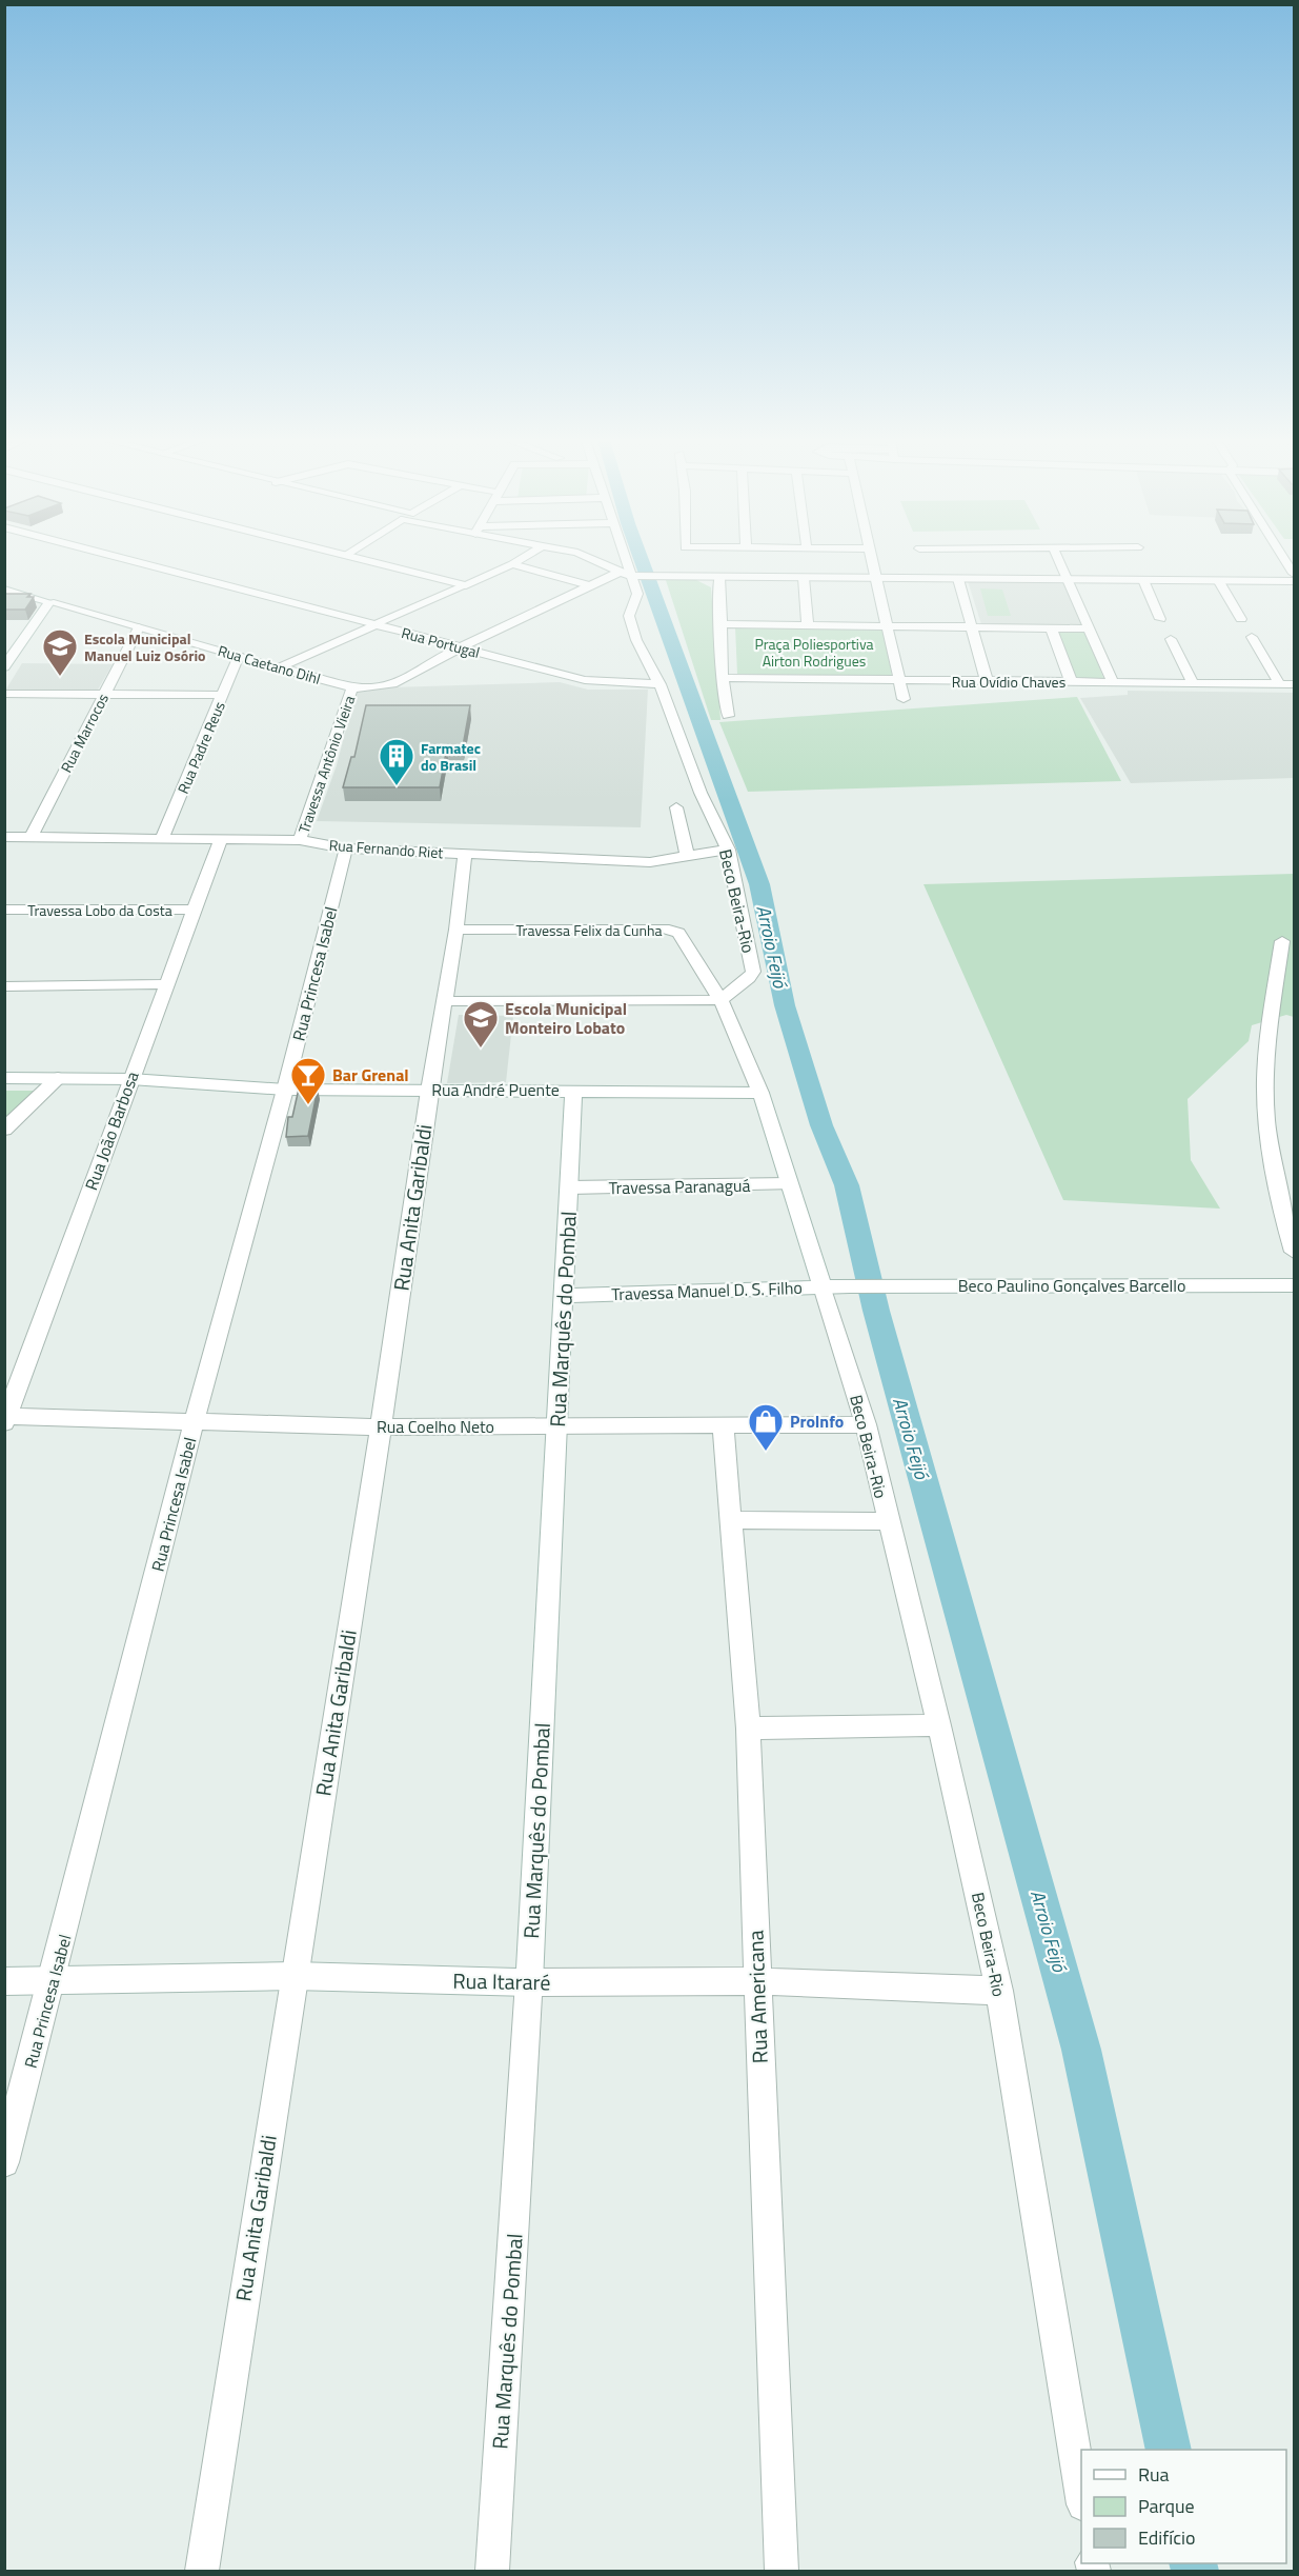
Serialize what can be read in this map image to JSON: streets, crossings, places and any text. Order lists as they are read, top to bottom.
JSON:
{
  "streets": {
    "street": [
      "Rua Portugal",
      "Rua Caetano Dihl",
      "Rua Ovídio Chaves",
      "Rua Marrocos",
      "Rua Padre Reus",
      "Travessa Antônio Vieira",
      "Rua Fernando Riet",
      "Beco Beira-Rio",
      "Travessa Lobo da Costa",
      "Travessa Felix da Cunha",
      "Rua Princesa Isabel",
      "Rua André Puente",
      "Rua João Barbosa",
      "Travessa Paranaguá",
      "Rua Anita Garibaldi",
      "Beco Paulino Gonçalves Barcello",
      "Travessa Manuel D. S. Filho",
      "Rua Marquês do Pombal",
      "Rua Coelho Neto",
      "Rua Itararé",
      "Rua Americana"
    ]
  },
  "crossings": [
    ["Rua Portugal", "Rua Caetano Dihl"],
    ["Rua Portugal", "Beco Beira-Rio"],
    ["Rua Caetano Dihl", "Rua Marrocos"],
    ["Rua Caetano Dihl", "Rua Padre Reus"],
    ["Rua Caetano Dihl", "Travessa Antônio Vieira"],
    ["Rua Caetano Dihl", "Beco Beira-Rio"],
    ["Rua Marrocos", "Rua Fernando Riet"],
    ["Rua Padre Reus", "Rua Fernando Riet"],
    ["Travessa Antônio Vieira", "Rua Fernando Riet"],
    ["Rua Fernando Riet", "Beco Beira-Rio"],
    ["Rua Fernando Riet", "Rua Princesa Isabel"],
    ["Rua Fernando Riet", "Rua João Barbosa"],
    ["Rua Fernando Riet", "Rua Anita Garibaldi"],
    ["Beco Beira-Rio", "Travessa Felix da Cunha"],
    ["Beco Beira-Rio", "Rua André Puente"],
    ["Beco Beira-Rio", "Travessa Paranaguá"],
    ["Beco Beira-Rio", "Travessa Manuel D. S. Filho"],
    ["Beco Beira-Rio", "Rua Coelho Neto"],
    ["Beco Beira-Rio", "Rua Itararé"],
    ["Travessa Lobo da Costa", "Rua João Barbosa"],
    ["Travessa Felix da Cunha", "Rua Anita Garibaldi"],
    ["Rua Princesa Isabel", "Rua André Puente"],
    ["Rua Princesa Isabel", "Rua Coelho Neto"],
    ["Rua Princesa Isabel", "Rua Itararé"],
    ["Rua André Puente", "Rua João Barbosa"],
    ["Rua André Puente", "Rua Anita Garibaldi"],
    ["Rua André Puente", "Rua Marquês do Pombal"],
    ["Rua João Barbosa", "Rua Coelho Neto"],
    ["Travessa Paranaguá", "Rua Marquês do Pombal"],
    ["Rua Anita Garibaldi", "Rua Coelho Neto"],
    ["Rua Anita Garibaldi", "Rua Itararé"],
    ["Beco Paulino Gonçalves Barcello", "Travessa Manuel D. S. Filho"],
    ["Travessa Manuel D. S. Filho", "Rua Marquês do Pombal"],
    ["Rua Marquês do Pombal", "Rua Coelho Neto"],
    ["Rua Marquês do Pombal", "Rua Itararé"],
    ["Rua Coelho Neto", "Rua Americana"],
    ["Rua Itararé", "Rua Americana"]
  ],
  "water": ["Arroio Feijó"],
  "parks": ["Praça Poliesportiva Airton Rodrigues"],
  "places": {
    "school or university": ["Escola Municipal Manuel Luiz Osório", "Escola Municipal Monteiro Lobato"],
    "building": ["Farmatec do Brasil"],
    "bar": ["Bar Grenal"],
    "shop": ["ProInfo"]
  },
  "legend": ["Rua", "Parque", "Edifício"]
}
